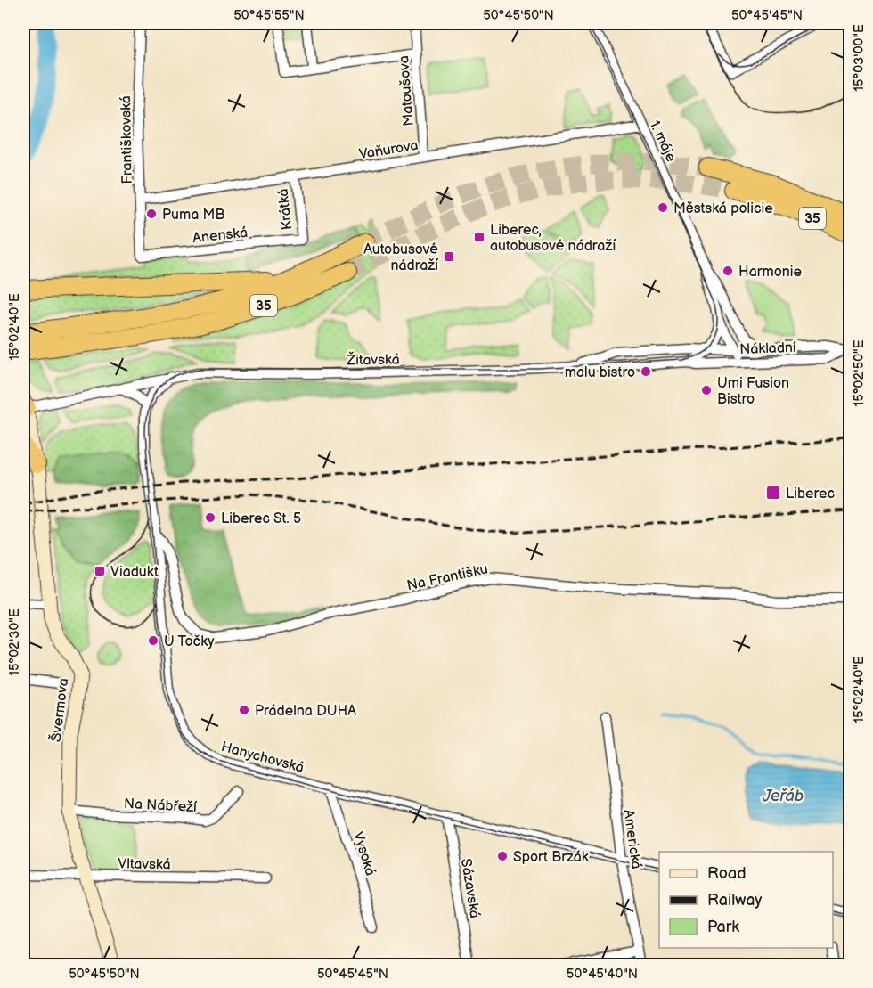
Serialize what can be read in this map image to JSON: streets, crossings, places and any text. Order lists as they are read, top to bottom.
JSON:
{
  "streets": {
    "highway": ["35"],
    "street": [
      "Matoušova",
      "Františkovská",
      "1. máje",
      "Vaňurova",
      "Krátká",
      "Anenská",
      "Nákladní",
      "Žitavská",
      "Na Františku",
      "Švermova",
      "Hanychovská",
      "Na Nábřeží",
      "Americká",
      "Vysoká",
      "Vltavská",
      "Sázavská"
    ]
  },
  "crossings": [
    ["Matoušova", "Vaňurova"],
    ["Františkovská", "Vaňurova"],
    ["Františkovská", "Anenská"],
    ["1. máje", "Vaňurova"],
    ["1. máje", "Nákladní"],
    ["1. máje", "Žitavská"],
    ["Vaňurova", "Krátká"],
    ["Krátká", "Anenská"],
    ["Nákladní", "Žitavská"],
    ["Žitavská", "Švermova"],
    ["Na Františku", "Hanychovská"],
    ["Švermova", "Na Nábřeží"],
    ["Švermova", "Vltavská"],
    ["Hanychovská", "Americká"],
    ["Hanychovská", "Vysoká"],
    ["Hanychovská", "Sázavská"]
  ],
  "water": ["Jeřáb"],
  "places": {
    "other": [
      "Městská policie",
      "Puma MB",
      "Harmonie",
      "malu bistro",
      "Umi Fusion Bistro",
      "Liberec St. 5",
      "U Točky",
      "Prádelna DUHA",
      "Sport Brzák"
    ],
    "transit": [
      "Liberec, autobusové nádraží",
      "Autobusové nádraží",
      "Liberec",
      "Viadukt"
    ]
  },
  "legend": ["Road", "Railway", "Park"],
  "coordinates": [
    "50°45'55\"N",
    "50°45'50\"N",
    "50°45'45\"N",
    "15°03'00\"E",
    "15°02'40\"E",
    "15°02'50\"E",
    "15°02'30\"E",
    "50°45'40\"N"
  ]
}
